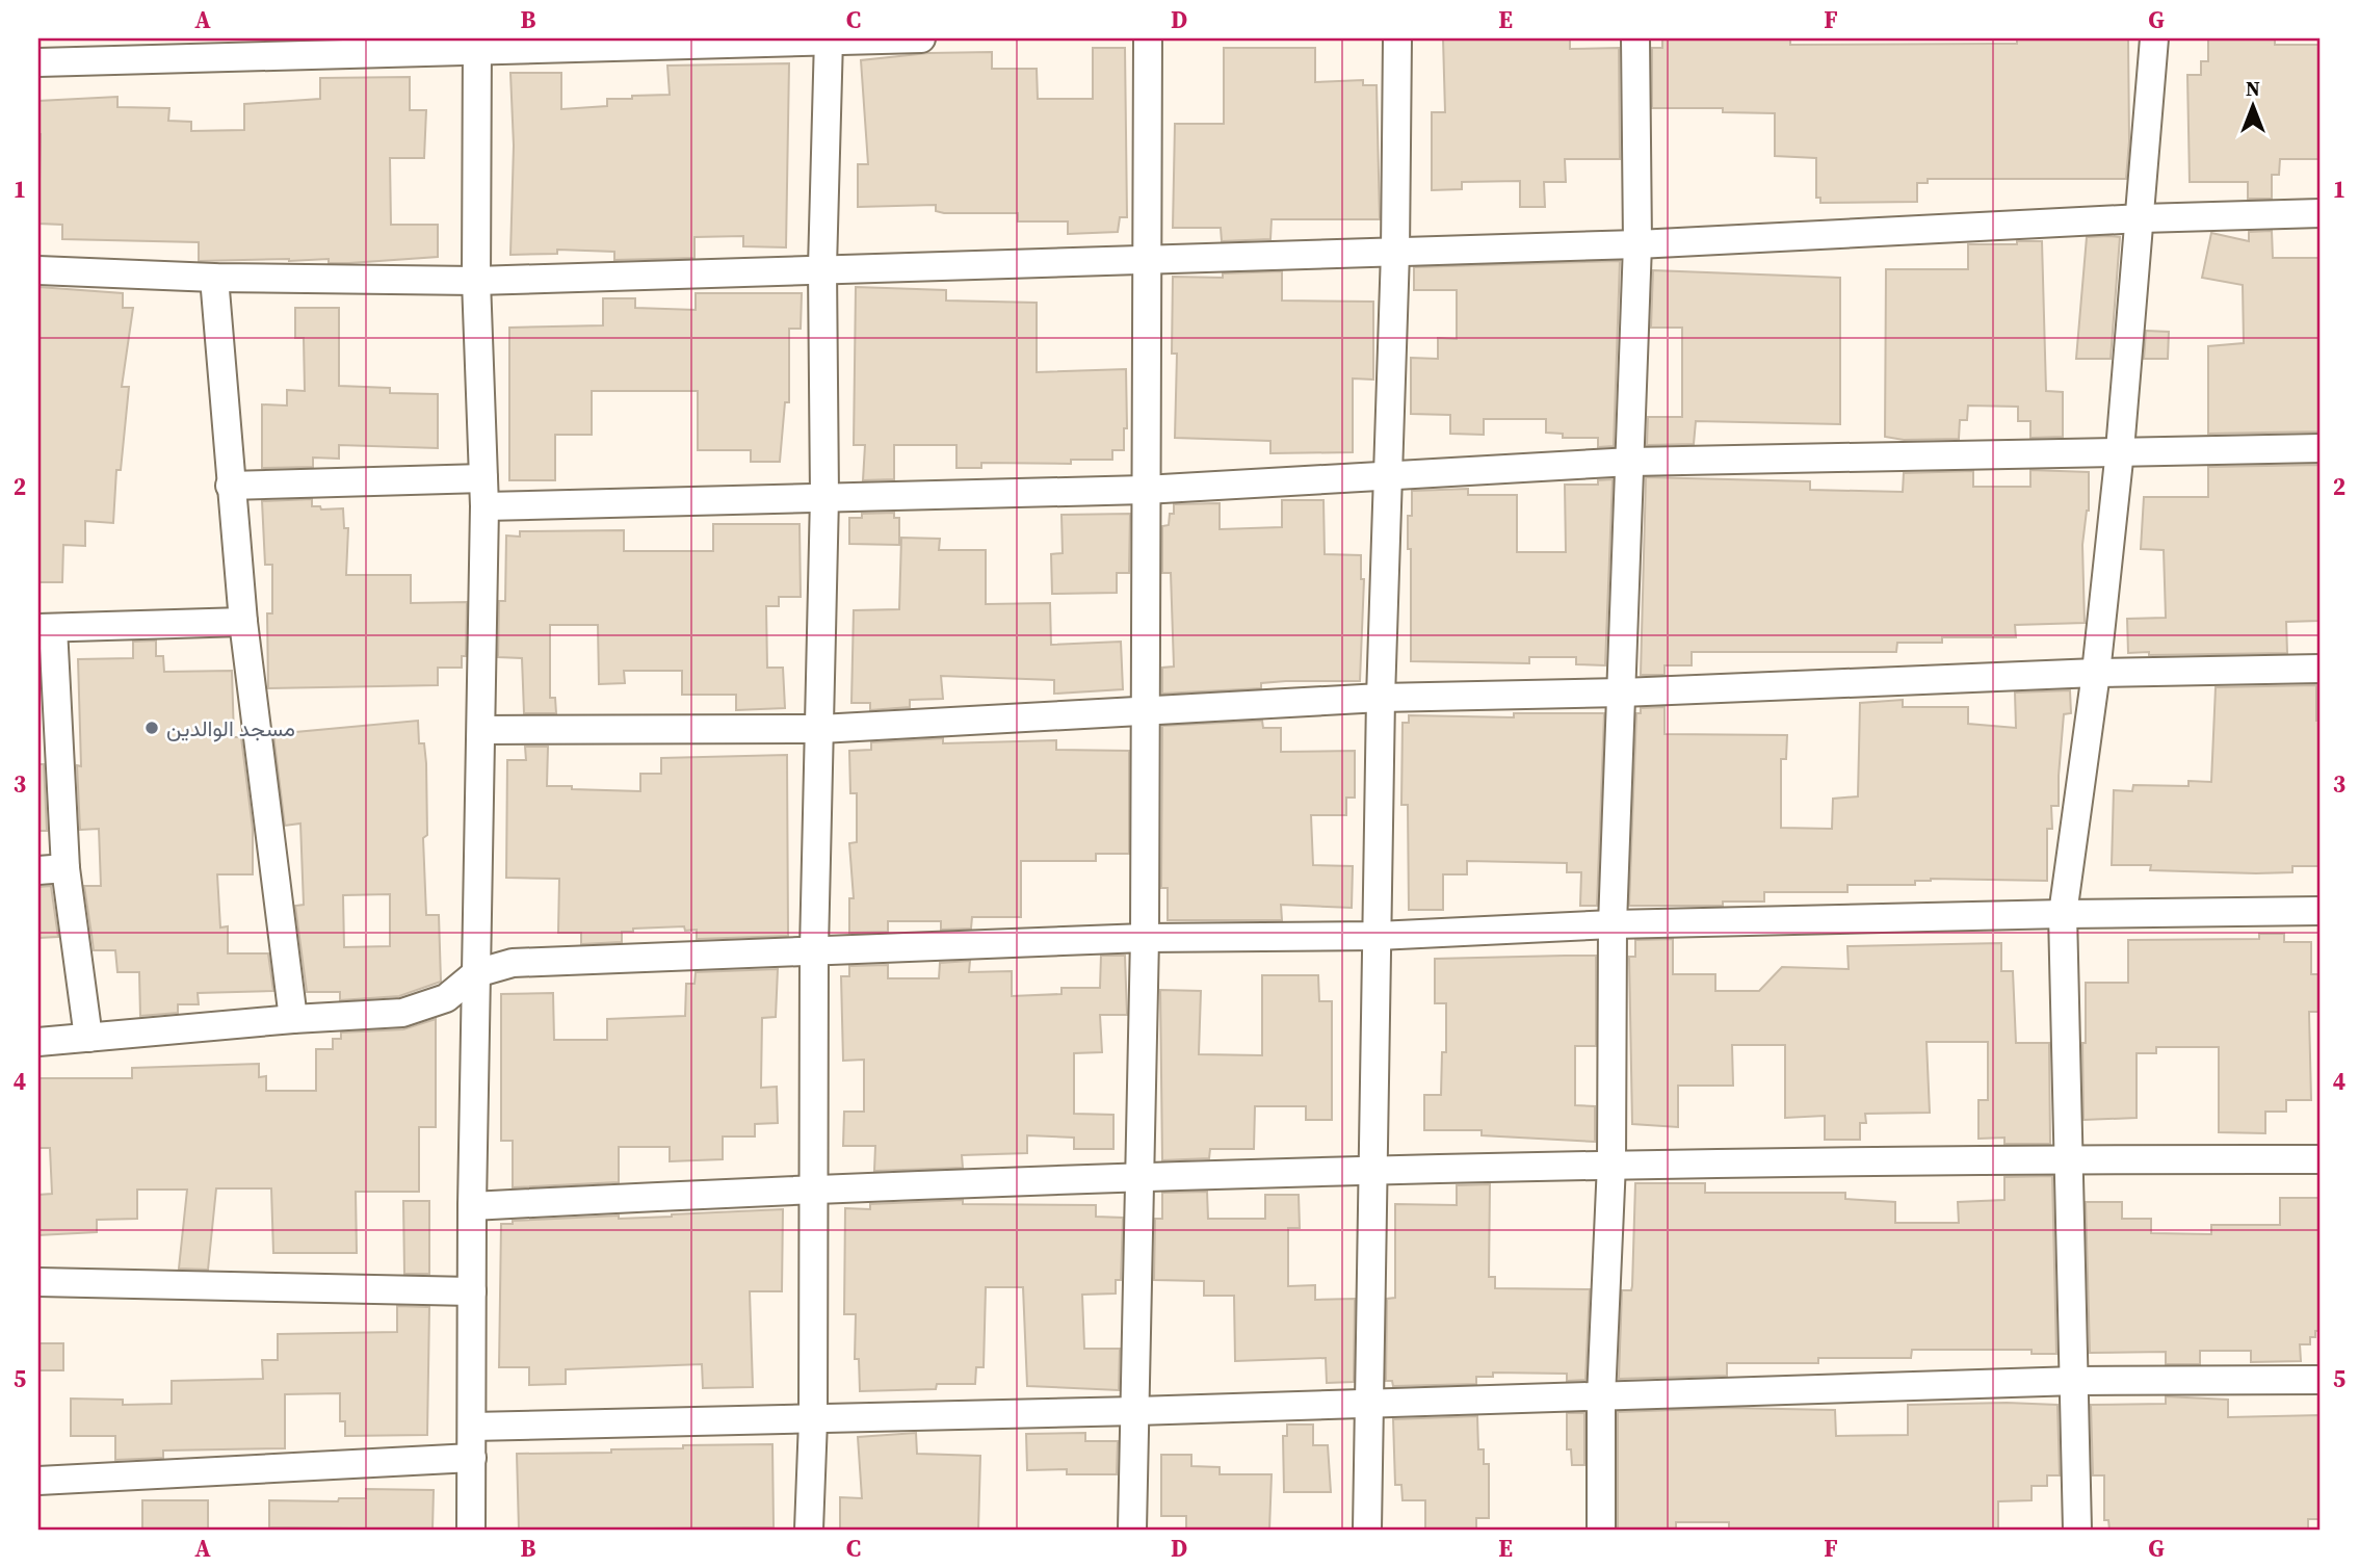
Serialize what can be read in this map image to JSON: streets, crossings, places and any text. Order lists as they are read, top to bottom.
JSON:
{
  "places": ["مسجد الوالدين"],
  "north": "top",
  "grid": {
    "columns": [
      "A",
      "B",
      "C",
      "D",
      "E",
      "F",
      "G"
    ],
    "rows": [
      "1",
      "2",
      "3",
      "4",
      "5"
    ]
  }
}
